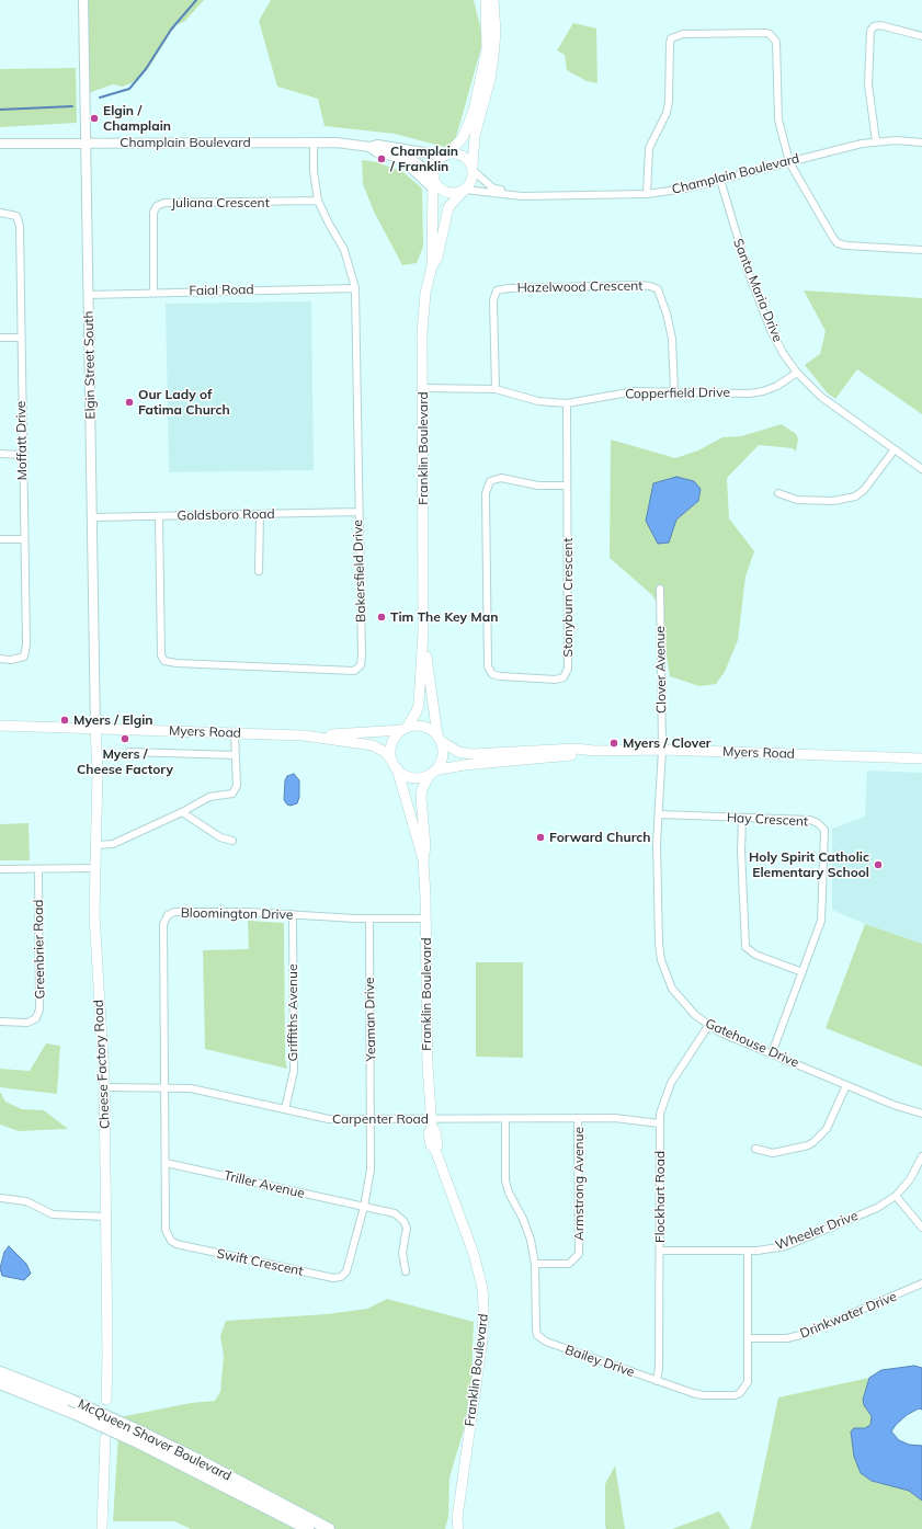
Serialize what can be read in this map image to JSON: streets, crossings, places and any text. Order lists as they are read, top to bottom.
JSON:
{
  "streets": {
    "main road": [
      "Franklin Boulevard",
      "Myers Road",
      "Cheese Factory Road",
      "McQueen Shaver Boulevard"
    ],
    "street": [
      "Champlain Boulevard",
      "Juliana Crescent",
      "Hazelwood Crescent",
      "Faial Road",
      "Santa Maria Drive",
      "Elgin Street South",
      "Copperfield Drive",
      "Moffatt Drive",
      "Goldsboro Road",
      "Bakersfield Drive",
      "Stonyburn Crescent",
      "Clover Avenue",
      "Hay Crescent",
      "Bloomington Drive",
      "Greenbrier Road",
      "Griffiths Avenue",
      "Yeaman Drive",
      "Gatehouse Drive",
      "Carpenter Road",
      "Armstrong Avenue",
      "Triller Avenue",
      "Flockhart Road",
      "Wheeler Drive",
      "Swift Crescent",
      "Drinkwater Drive",
      "Bailey Drive"
    ]
  },
  "crossings": [
    ["Champlain Boulevard", "Santa Maria Drive"],
    ["Champlain Boulevard", "Elgin Street South"],
    ["Champlain Boulevard", "Franklin Boulevard"],
    ["Champlain Boulevard", "Bakersfield Drive"],
    ["Juliana Crescent", "Faial Road"],
    ["Juliana Crescent", "Bakersfield Drive"],
    ["Hazelwood Crescent", "Copperfield Drive"],
    ["Faial Road", "Elgin Street South"],
    ["Faial Road", "Bakersfield Drive"],
    ["Santa Maria Drive", "Copperfield Drive"],
    ["Elgin Street South", "Goldsboro Road"],
    ["Elgin Street South", "Myers Road"],
    ["Elgin Street South", "Cheese Factory Road"],
    ["Copperfield Drive", "Franklin Boulevard"],
    ["Copperfield Drive", "Stonyburn Crescent"],
    ["Franklin Boulevard", "Myers Road"],
    ["Franklin Boulevard", "Bloomington Drive"],
    ["Franklin Boulevard", "Carpenter Road"],
    ["Goldsboro Road", "Bakersfield Drive"],
    ["Clover Avenue", "Myers Road"],
    ["Clover Avenue", "Gatehouse Drive"],
    ["Myers Road", "Gatehouse Drive"],
    ["Myers Road", "Cheese Factory Road"],
    ["Hay Crescent", "Gatehouse Drive"],
    ["Bloomington Drive", "Griffiths Avenue"],
    ["Bloomington Drive", "Yeaman Drive"],
    ["Bloomington Drive", "Carpenter Road"],
    ["Bloomington Drive", "Swift Crescent"],
    ["Griffiths Avenue", "Carpenter Road"],
    ["Yeaman Drive", "Carpenter Road"],
    ["Yeaman Drive", "Swift Crescent"],
    ["Gatehouse Drive", "Flockhart Road"],
    ["Cheese Factory Road", "Carpenter Road"],
    ["Carpenter Road", "Armstrong Avenue"],
    ["Carpenter Road", "Flockhart Road"],
    ["Carpenter Road", "Swift Crescent"],
    ["Carpenter Road", "Bailey Drive"],
    ["Armstrong Avenue", "Bailey Drive"],
    ["Triller Avenue", "Swift Crescent"],
    ["Flockhart Road", "Wheeler Drive"],
    ["Flockhart Road", "Bailey Drive"],
    ["Wheeler Drive", "Bailey Drive"],
    ["Drinkwater Drive", "Bailey Drive"]
  ],
  "places": [
    "Elgin / Champlain",
    "Champlain / Franklin",
    "Our Lady of Fatima Church",
    "Tim The Key Man",
    "Myers / Elgin",
    "Myers / Cheese Factory",
    "Myers / Clover",
    "Forward Church",
    "Holy Spirit Catholic Elementary School"
  ]
}
